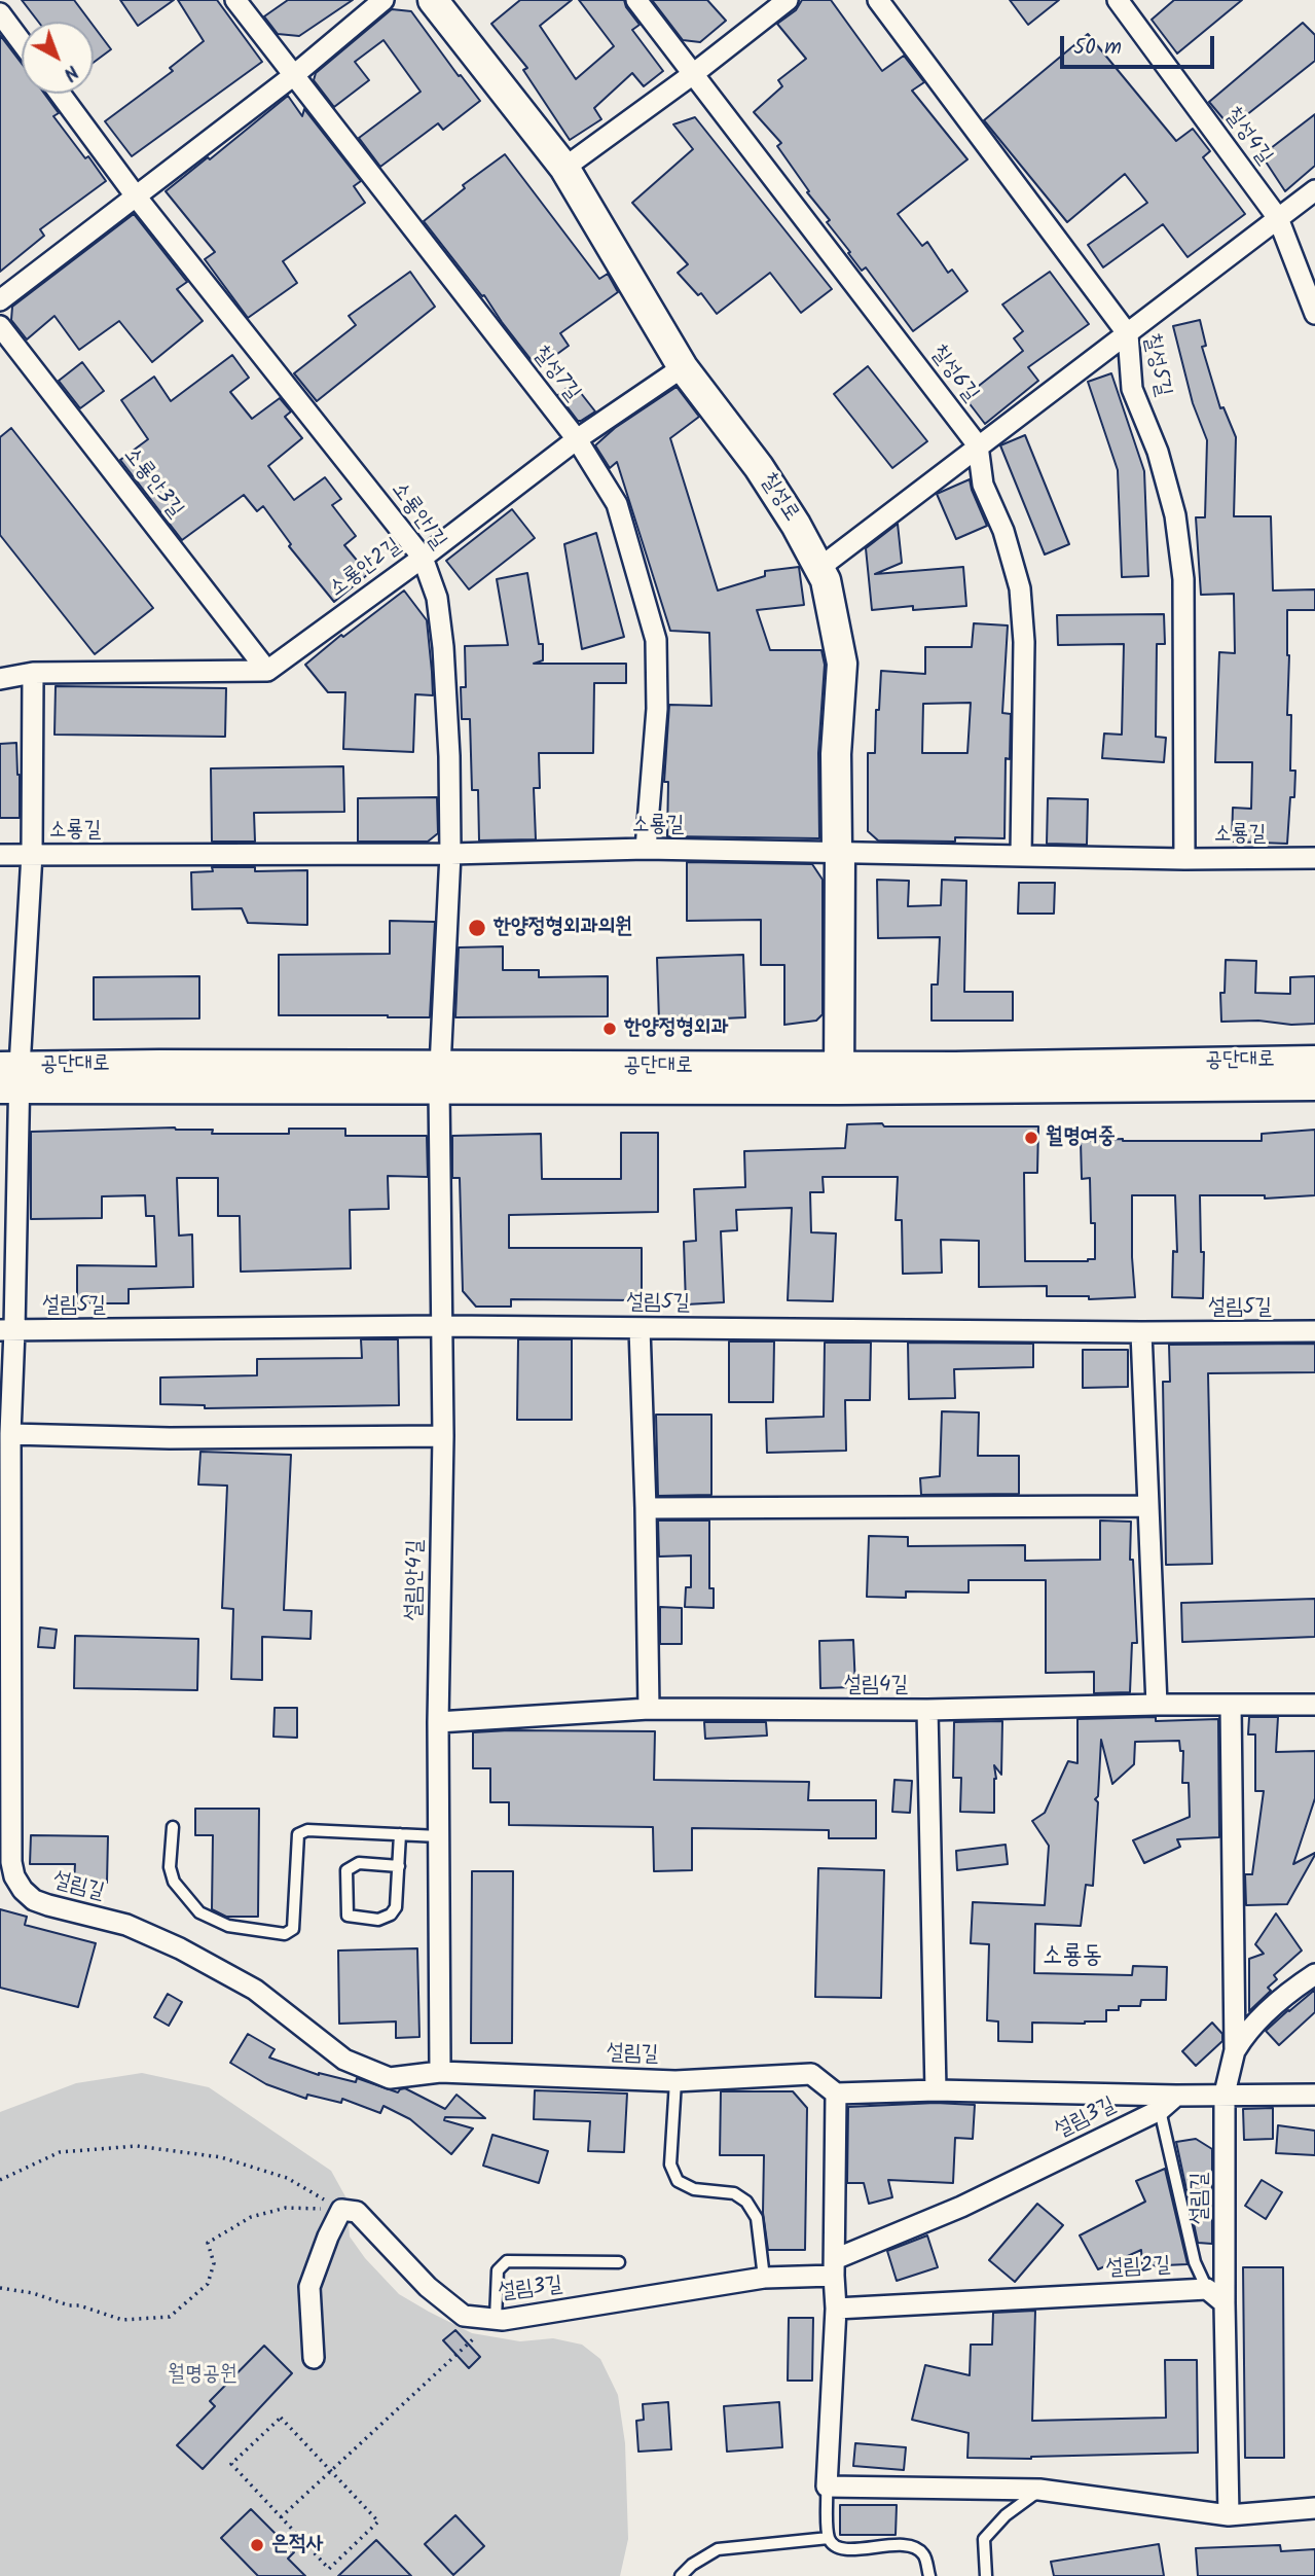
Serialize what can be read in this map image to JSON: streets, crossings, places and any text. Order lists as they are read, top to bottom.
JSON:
{
  "streets": {
    "street": [
      "칠성4길",
      "칠성5길",
      "칠성7길",
      "칠성6길",
      "소룡안3길",
      "칠성로",
      "소룡안1길",
      "소룡안2길",
      "소룡길",
      "공단대로",
      "설림5길",
      "설림안4길",
      "설림4길",
      "설림길",
      "설림3길",
      "설림2길"
    ]
  },
  "crossings": [
    ["칠성5길", "소룡길"],
    ["칠성7길", "소룡안2길"],
    ["칠성7길", "소룡길"],
    ["소룡안3길", "소룡안2길"],
    ["칠성로", "소룡안2길"],
    ["칠성로", "소룡길"],
    ["칠성로", "공단대로"],
    ["소룡안1길", "소룡안2길"],
    ["소룡안1길", "소룡길"],
    ["소룡안1길", "공단대로"],
    ["소룡안1길", "설림안4길"],
    ["소룡길", "설림길"],
    ["공단대로", "설림안4길"],
    ["공단대로", "설림길"],
    ["설림5길", "설림안4길"],
    ["설림5길", "설림길"],
    ["설림안4길", "설림4길"],
    ["설림안4길", "설림길"]
  ],
  "districts": ["소룡동"],
  "parks": ["월명공원"],
  "places": [
    "한양정형외과의원",
    "한양정형외과",
    "월명여중",
    "은적사"
  ],
  "scale_bar": "50 m",
  "north": "bottom right"
}
